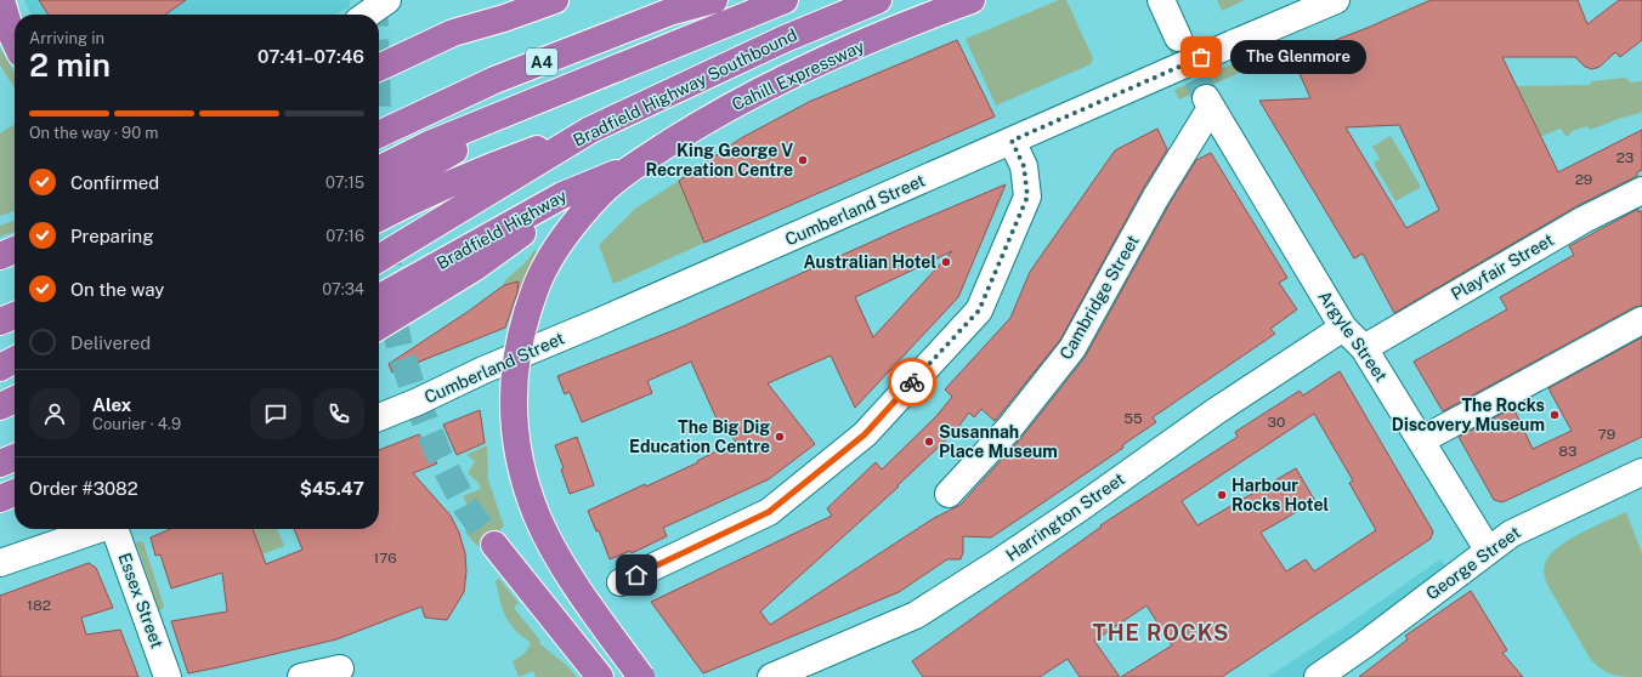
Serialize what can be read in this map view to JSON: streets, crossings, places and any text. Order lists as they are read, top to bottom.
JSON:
{
  "streets": {
    "highway": [
      "A4",
      "Cahill Expressway",
      "Bradfield Highway Southbound",
      "Bradfield Highway"
    ],
    "street": [
      "Cumberland Street",
      "Playfair Street",
      "Cambridge Street",
      "Argyle Street",
      "Harrington Street",
      "George Street",
      "Essex Street"
    ]
  },
  "crossings": [
    ["Cahill Expressway", "Bradfield Highway"],
    ["Playfair Street", "Argyle Street"],
    ["Cambridge Street", "Argyle Street"],
    ["Argyle Street", "Harrington Street"],
    ["Argyle Street", "George Street"]
  ],
  "districts": ["THE ROCKS"],
  "places": [
    "The Glenmore",
    "King George V Recreation Centre",
    "Australian Hotel",
    "The Rocks Discovery Museum",
    "The Big Dig Education Centre",
    "Susannah Place Museum",
    "Harbour Rocks Hotel"
  ],
  "house_numbers": [
    "23",
    "29",
    "55",
    "30",
    "79",
    "83",
    "176",
    "182"
  ],
  "page": {
    "heading": ["2 min", "Arriving in", "07:41–07:46"],
    "panel": [
      "Alex",
      "Courier · 4.9",
      "Order #3082",
      "$45.47"
    ],
    "bubble": "The Glenmore",
    "bar": "On the way · 90 m",
    "list": [
      ["Confirmed", "07:15"],
      ["Preparing", "07:16"],
      ["On the way", "07:34"],
      "Delivered"
    ]
  }
}
